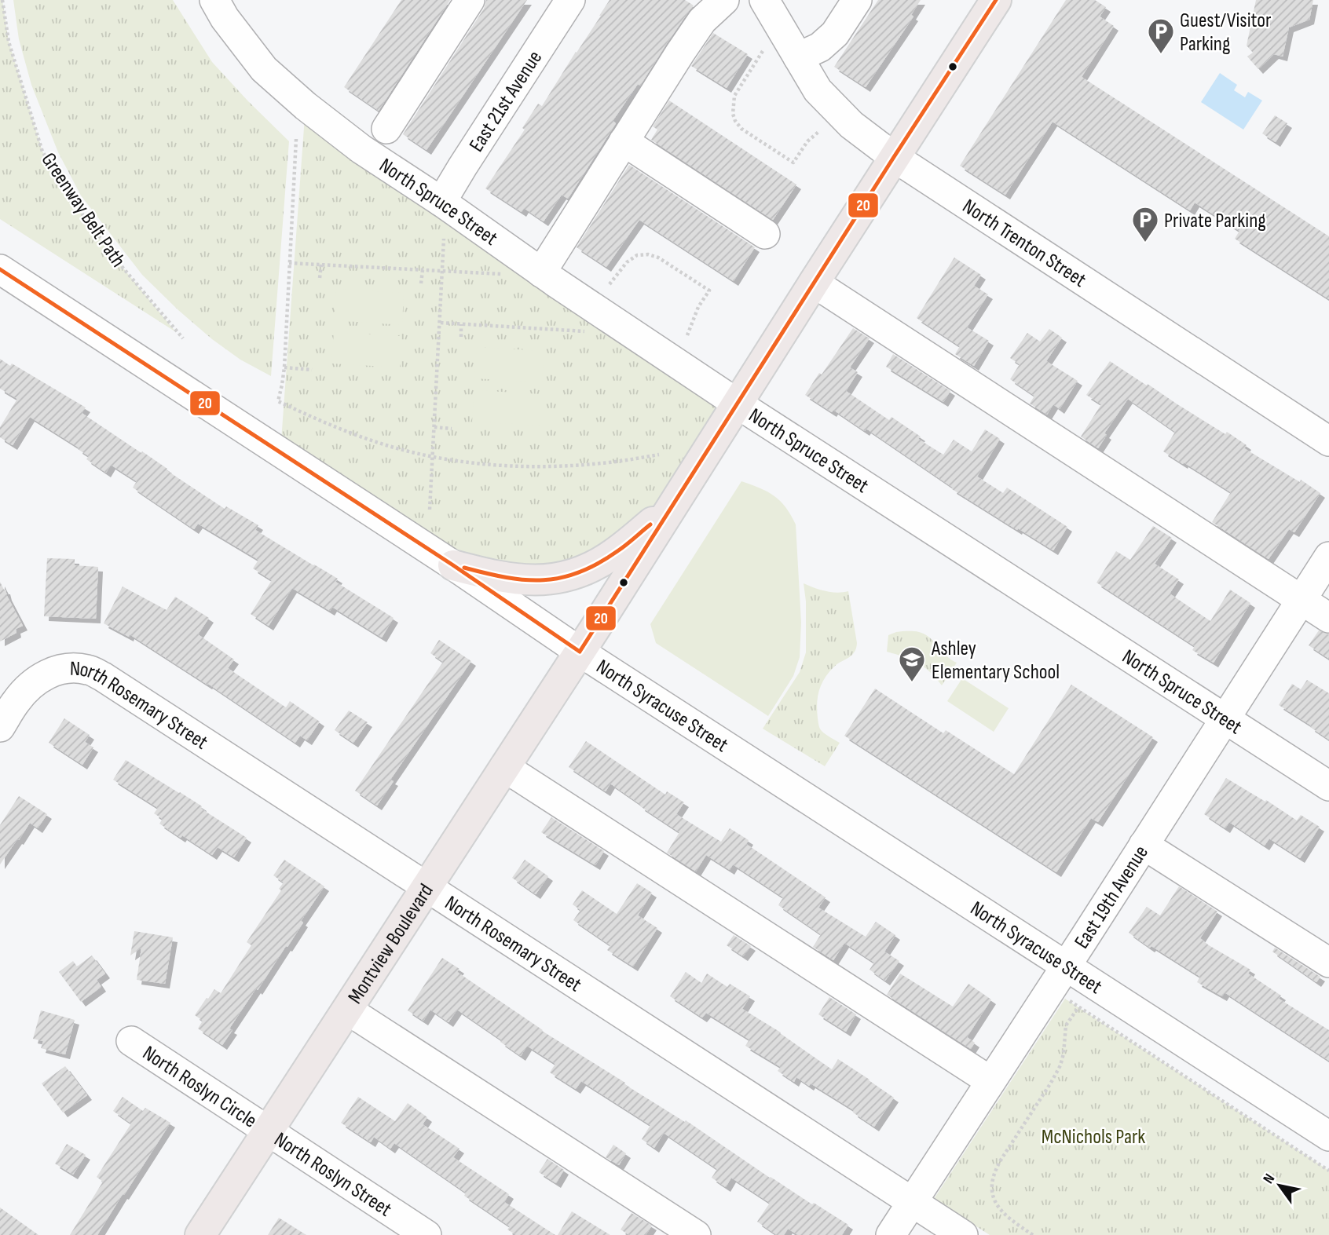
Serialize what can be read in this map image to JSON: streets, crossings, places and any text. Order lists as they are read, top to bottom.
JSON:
{
  "streets": {
    "main road": ["Montview Boulevard"],
    "street": [
      "East 21st Avenue",
      "North Spruce Street",
      "North Trenton Street",
      "North Syracuse Street",
      "North Rosemary Street",
      "East 19th Avenue",
      "North Roslyn Circle",
      "North Roslyn Street"
    ],
    "path": ["Greenway Belt Path"]
  },
  "crossings": [
    ["East 21st Avenue", "North Spruce Street"],
    ["North Spruce Street", "East 19th Avenue"],
    ["North Spruce Street", "Montview Boulevard"],
    ["North Trenton Street", "Montview Boulevard"],
    ["North Syracuse Street", "East 19th Avenue"],
    ["North Syracuse Street", "Montview Boulevard"],
    ["North Rosemary Street", "East 19th Avenue"],
    ["North Rosemary Street", "Montview Boulevard"],
    ["Montview Boulevard", "North Roslyn Circle"],
    ["Montview Boulevard", "North Roslyn Street"],
    ["North Roslyn Circle", "North Roslyn Street"]
  ],
  "parks": ["McNichols Park"],
  "places": {
    "parking": ["Guest/Visitor Parking", "Private Parking"],
    "school or university": ["Ashley Elementary School"]
  },
  "lines": ["transit line 20"],
  "north": "top left"
}
